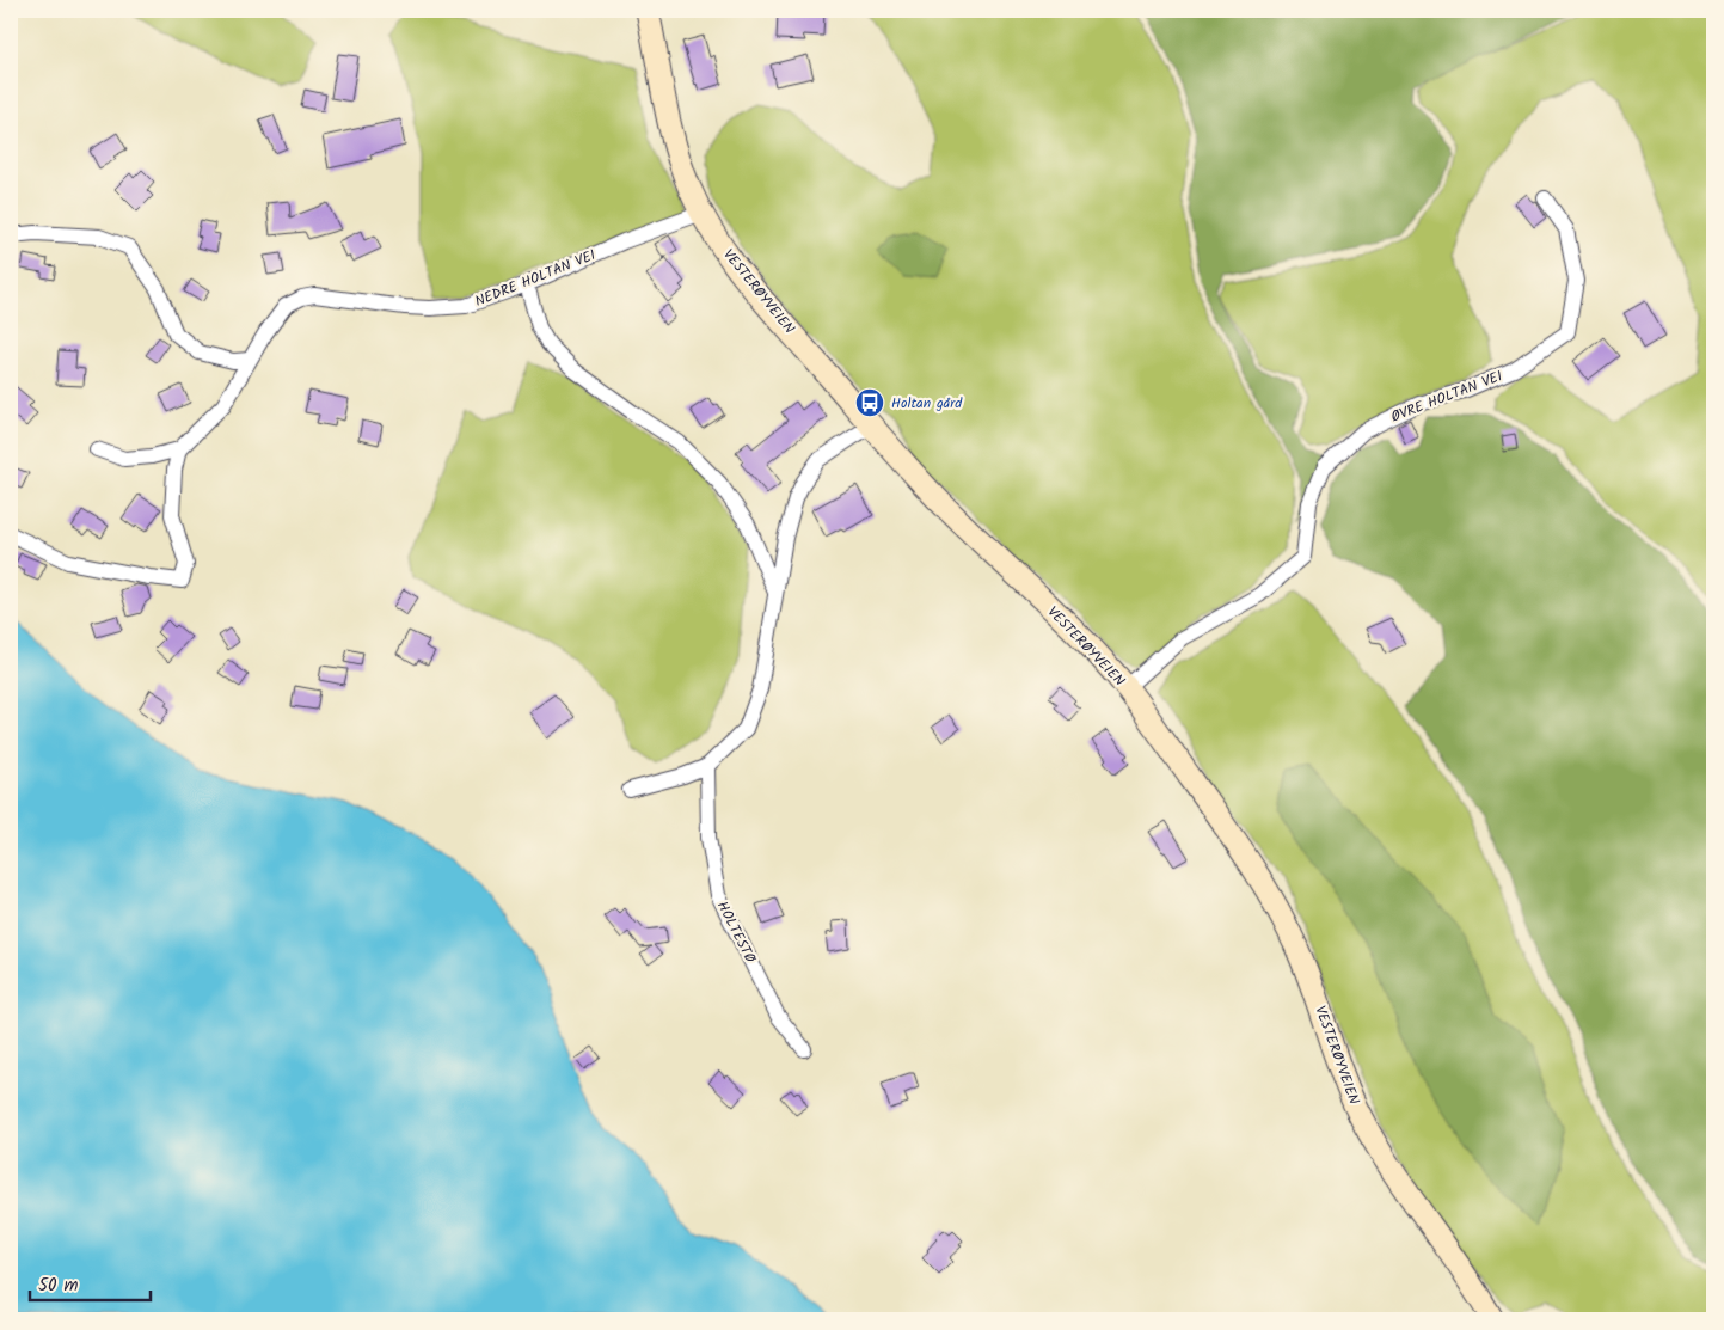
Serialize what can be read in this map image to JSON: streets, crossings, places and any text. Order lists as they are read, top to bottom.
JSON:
{
  "streets": {
    "main road": ["VESTERØYVEIEN"],
    "street": ["NEDRE HOLTAN VEI", "ØVRE HOLTAN VEI", "HOLTESTØ"]
  },
  "crossings": [
    ["NEDRE HOLTAN VEI", "VESTERØYVEIEN"],
    ["VESTERØYVEIEN", "ØVRE HOLTAN VEI"]
  ],
  "places": {
    "bus stop": ["Holtan gård"]
  },
  "scale_bar": "50 m"
}
